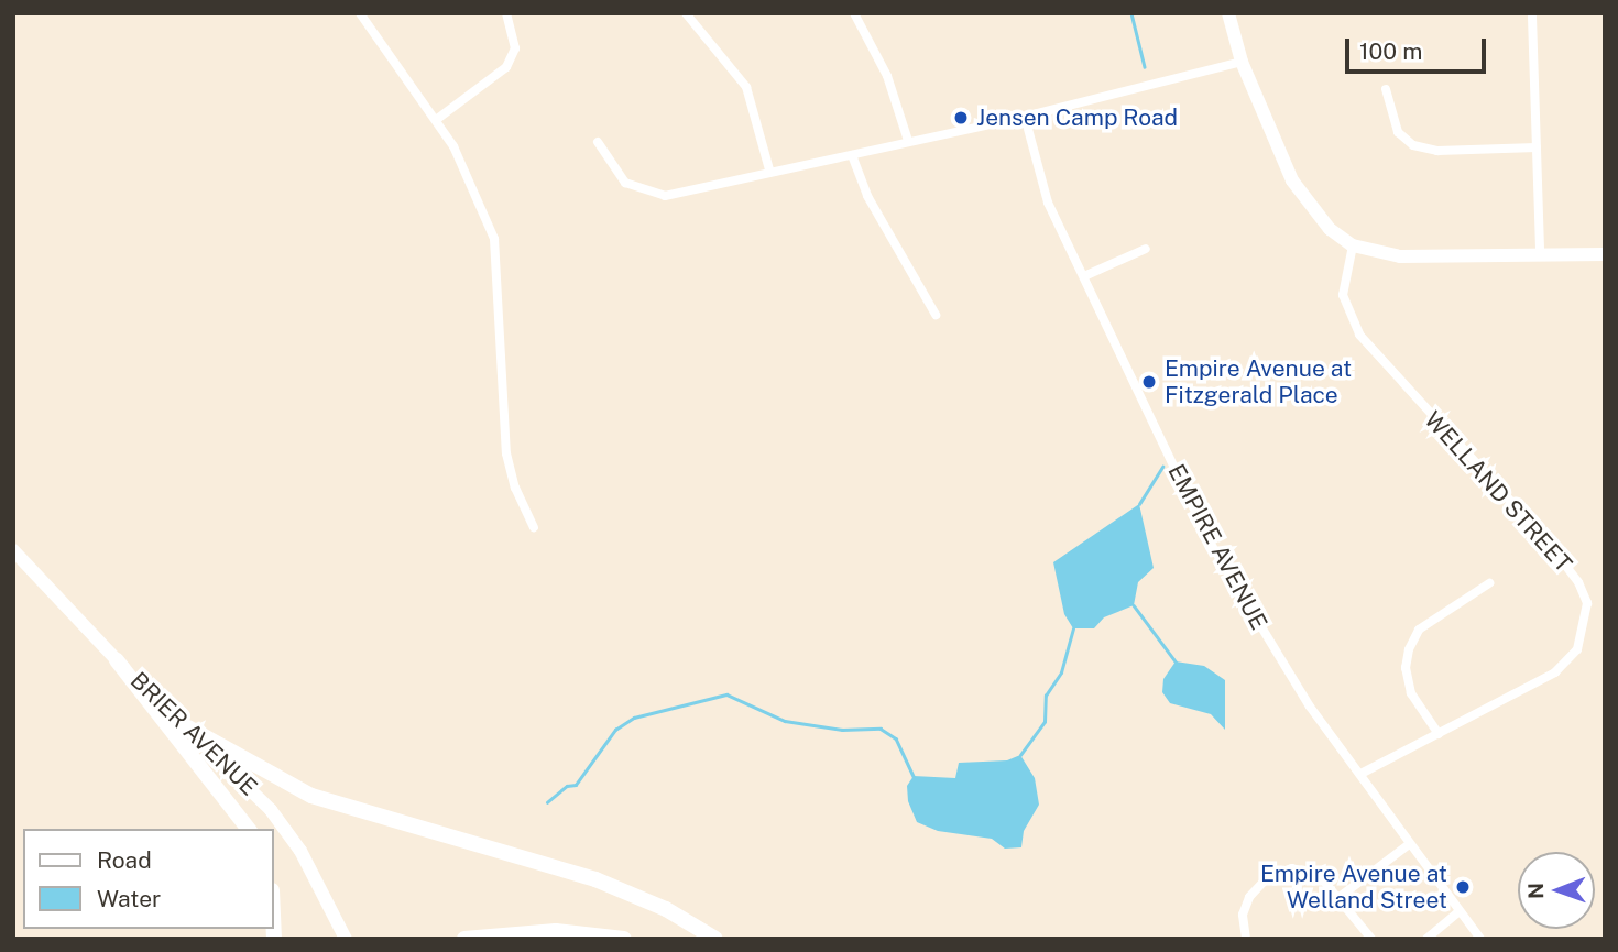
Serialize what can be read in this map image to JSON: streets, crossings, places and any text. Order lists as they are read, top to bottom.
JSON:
{
  "streets": {
    "main road": ["BRIER AVENUE"],
    "street": ["WELLAND STREET", "EMPIRE AVENUE"]
  },
  "crossings": [
    ["WELLAND STREET", "EMPIRE AVENUE"]
  ],
  "places": ["Jensen Camp Road", "Empire Avenue at Fitzgerald Place", "Empire Avenue at Welland Street"],
  "legend": ["Road", "Water"],
  "scale_bar": "100 m",
  "north": "left"
}
